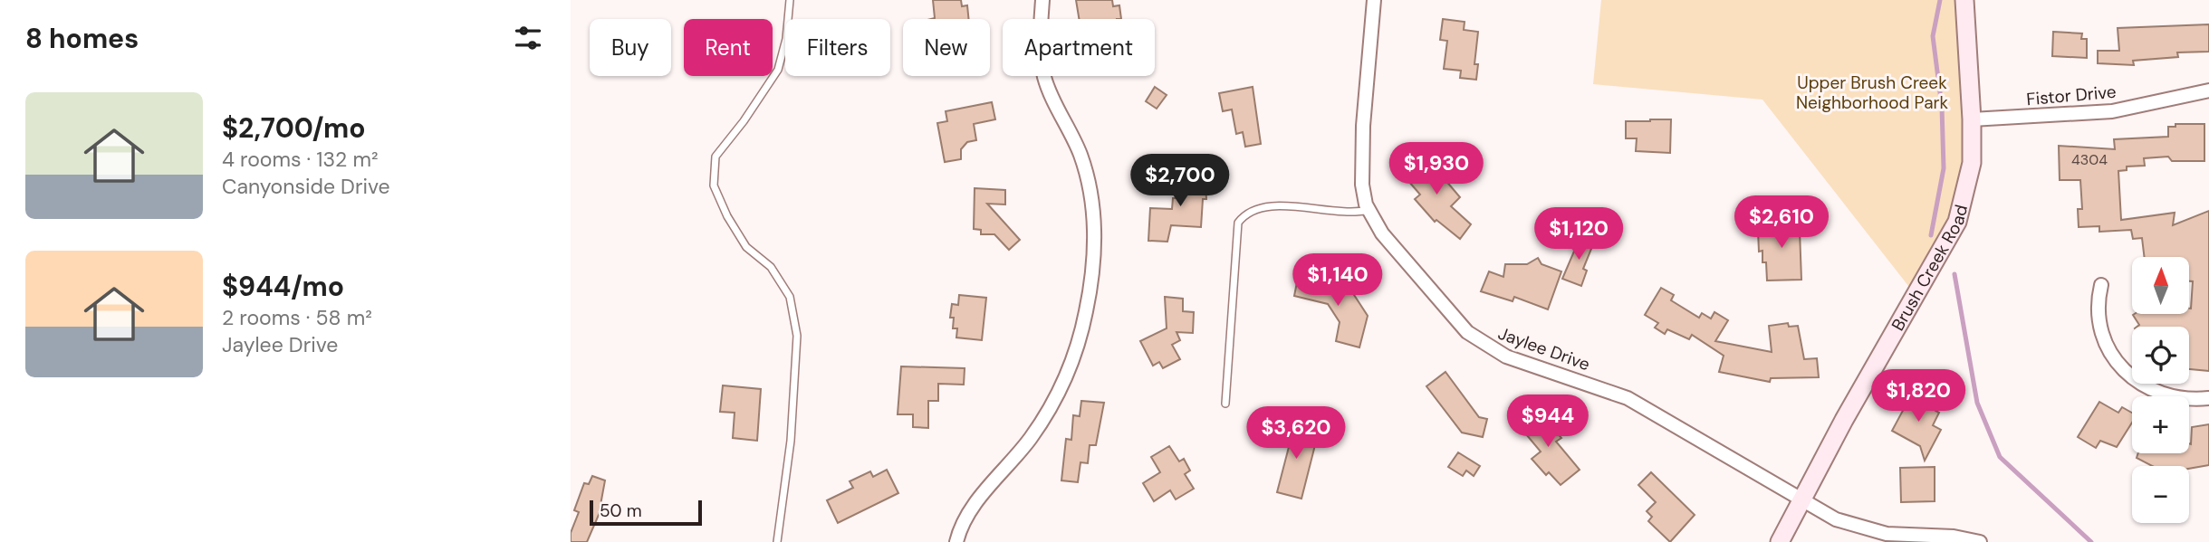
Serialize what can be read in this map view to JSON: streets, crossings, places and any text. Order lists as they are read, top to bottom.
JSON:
{
  "streets": {
    "street": ["Fistor Drive", "Brush Creek Road", "Jaylee Drive"]
  },
  "crossings": [
    ["Fistor Drive", "Brush Creek Road"],
    ["Brush Creek Road", "Jaylee Drive"]
  ],
  "parks": ["Upper Brush Creek Neighborhood Park"],
  "house_numbers": ["4304"],
  "scale_bar": "50 m",
  "north": "top",
  "page": {
    "heading": "8 homes",
    "chip": [
      "Buy",
      "Rent",
      "Filters",
      "New",
      "Apartment"
    ],
    "list": [
      {
        "name": "$2,700/mo",
        "note": "4 rooms · 132 m² · Canyonside Drive"
      },
      {
        "name": "$944/mo",
        "note": "2 rooms · 58 m² · Jaylee Drive"
      }
    ],
    "price": [
      "$1,930",
      "$2,700",
      "$2,610",
      "$1,120",
      "$1,140",
      "$1,820",
      "$944",
      "$3,620"
    ],
    "map_buttons": ["+", "−"],
    "scale": "50 m"
  }
}
